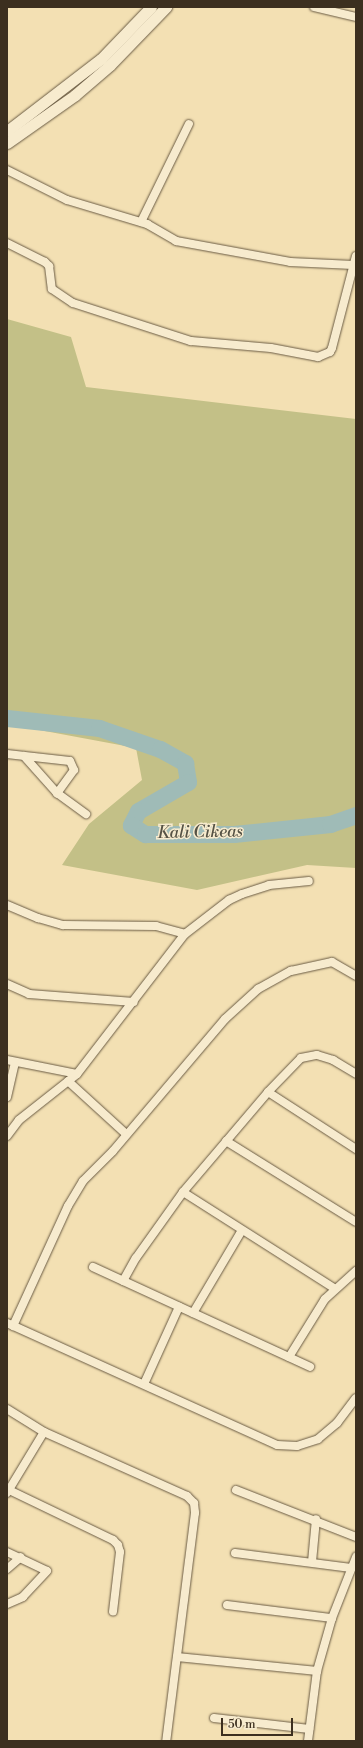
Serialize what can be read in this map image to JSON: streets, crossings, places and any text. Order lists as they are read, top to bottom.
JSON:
{
  "water": ["Kali Cikeas"],
  "scale_bar": "50 m"
}
